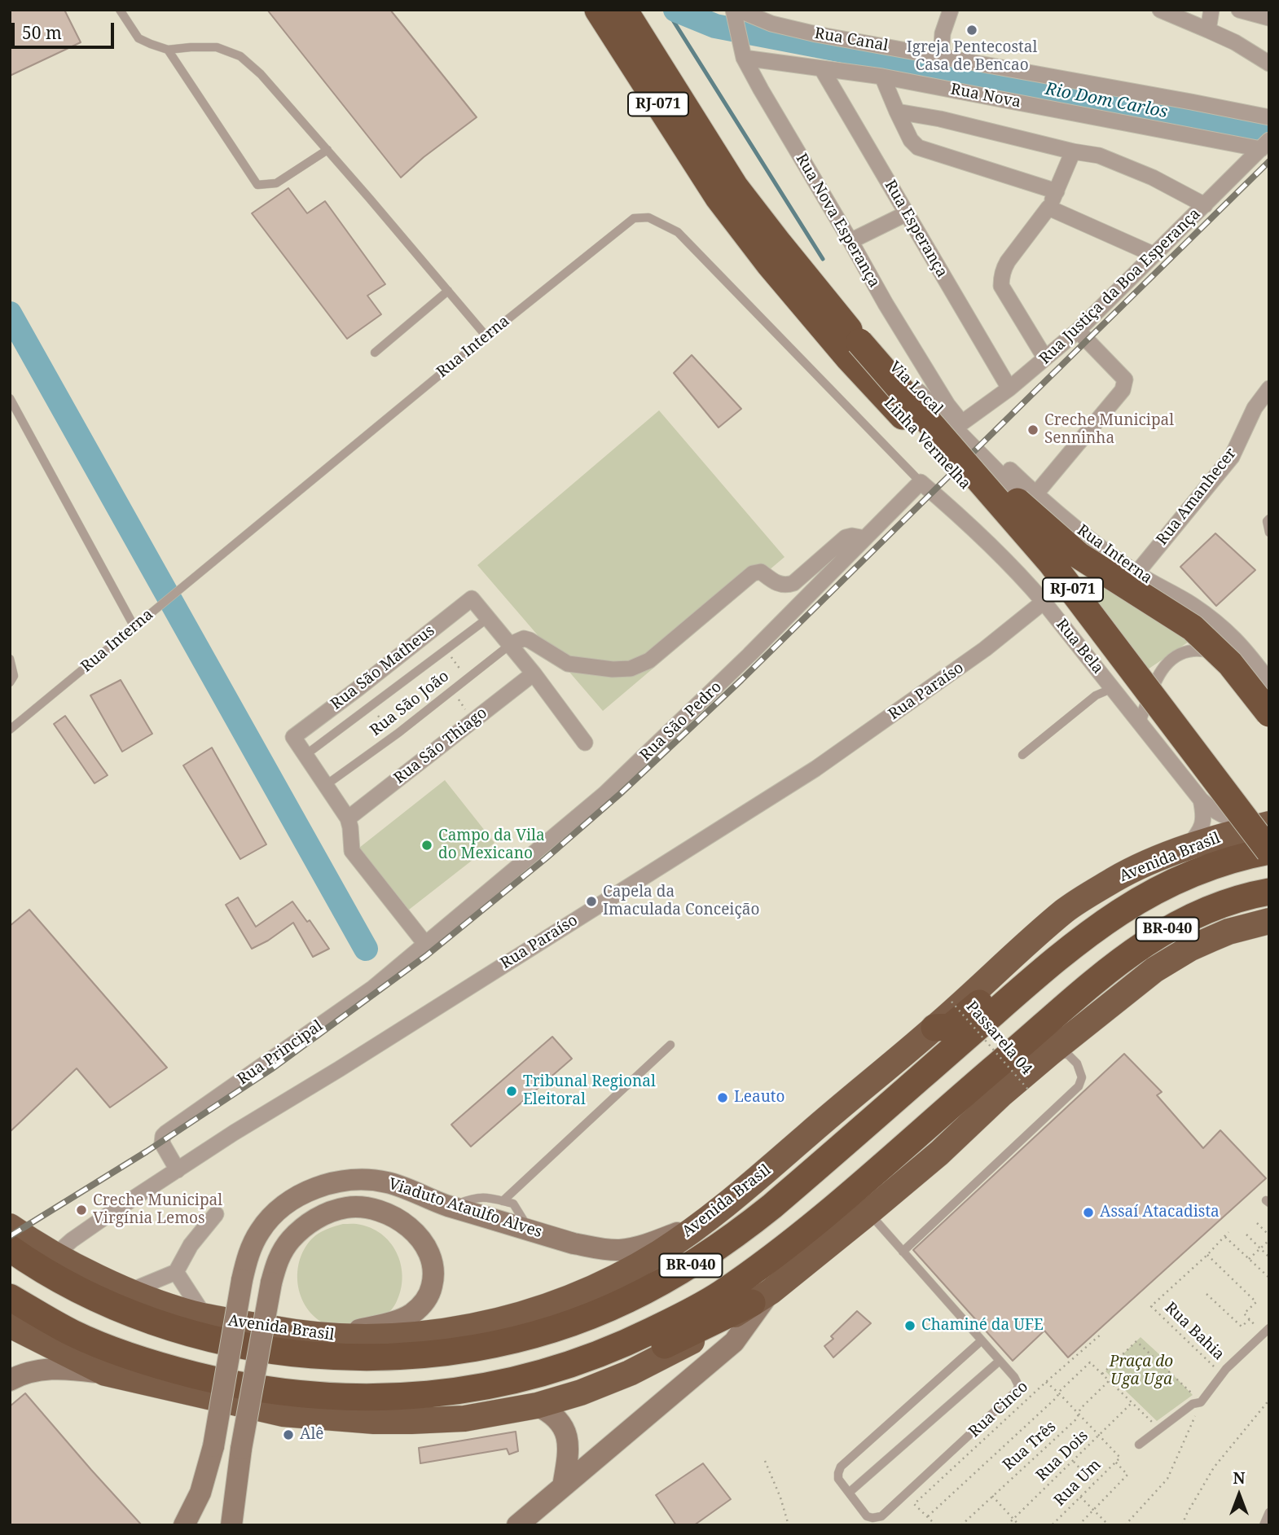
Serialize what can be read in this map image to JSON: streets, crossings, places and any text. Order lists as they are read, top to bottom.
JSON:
{
  "streets": {
    "highway": [
      "RJ-071",
      "Linha Vermelha",
      "Avenida Brasil",
      "BR-040"
    ],
    "main road": ["Viaduto Ataulfo Alves"],
    "street": [
      "Rua Canal",
      "Rua Nova",
      "Rua Nova Esperança",
      "Rua Esperança",
      "Rua Justiça da Boa Esperança",
      "Rua Interna",
      "Via Local",
      "Rua Amanhecer",
      "Rua Bela",
      "Rua São Matheus",
      "Rua Paraíso",
      "Rua São Pedro",
      "Rua São Thiago",
      "Rua Principal"
    ],
    "lane": ["Rua São João"],
    "path": [
      "Passarela 04",
      "Rua Bahia",
      "Rua Cinco",
      "Rua Três",
      "Rua Dois",
      "Rua Um"
    ]
  },
  "crossings": [
    ["Rua Canal", "Rua Nova Esperança"],
    ["Rua Nova", "Rua Nova Esperança"],
    ["Rua Nova", "Rua Esperança"],
    ["Rua Nova", "Rua Justiça da Boa Esperança"],
    ["Rua Nova Esperança", "Rua Justiça da Boa Esperança"],
    ["Rua Nova Esperança", "Rua Interna"],
    ["Rua Esperança", "Rua Justiça da Boa Esperança"],
    ["Rua Justiça da Boa Esperança", "Rua Interna"],
    ["Rua Interna", "Rua Amanhecer"],
    ["Rua Interna", "Rua Bela"],
    ["Rua Interna", "Rua São Pedro"],
    ["Linha Vermelha", "Rua Bela"],
    ["Linha Vermelha", "Avenida Brasil"],
    ["Rua Bela", "Rua Paraíso"],
    ["Rua Bela", "Rua São Pedro"],
    ["Rua Bela", "Avenida Brasil"],
    ["Rua Paraíso", "Avenida Brasil"],
    ["Rua Paraíso", "Rua Principal"],
    ["Rua São Pedro", "Rua Principal"],
    ["Avenida Brasil", "Viaduto Ataulfo Alves"],
    ["Rua Dois", "Rua Um"]
  ],
  "water": ["Rio Dom Carlos"],
  "parks": ["Praça do Uga Uga"],
  "places": [
    "Igreja Pentecostal Casa de Bencao",
    "Creche Municipal Senninha",
    "Campo da Vila do Mexicano",
    "Capela da Imaculada Conceição",
    "Tribunal Regional Eleitoral",
    "Leauto",
    "Creche Municipal Virgínia Lemos",
    "Assaí Atacadista",
    "Chaminé da UFE",
    "Alê"
  ],
  "scale_bar": "50 m",
  "north": "top"
}
